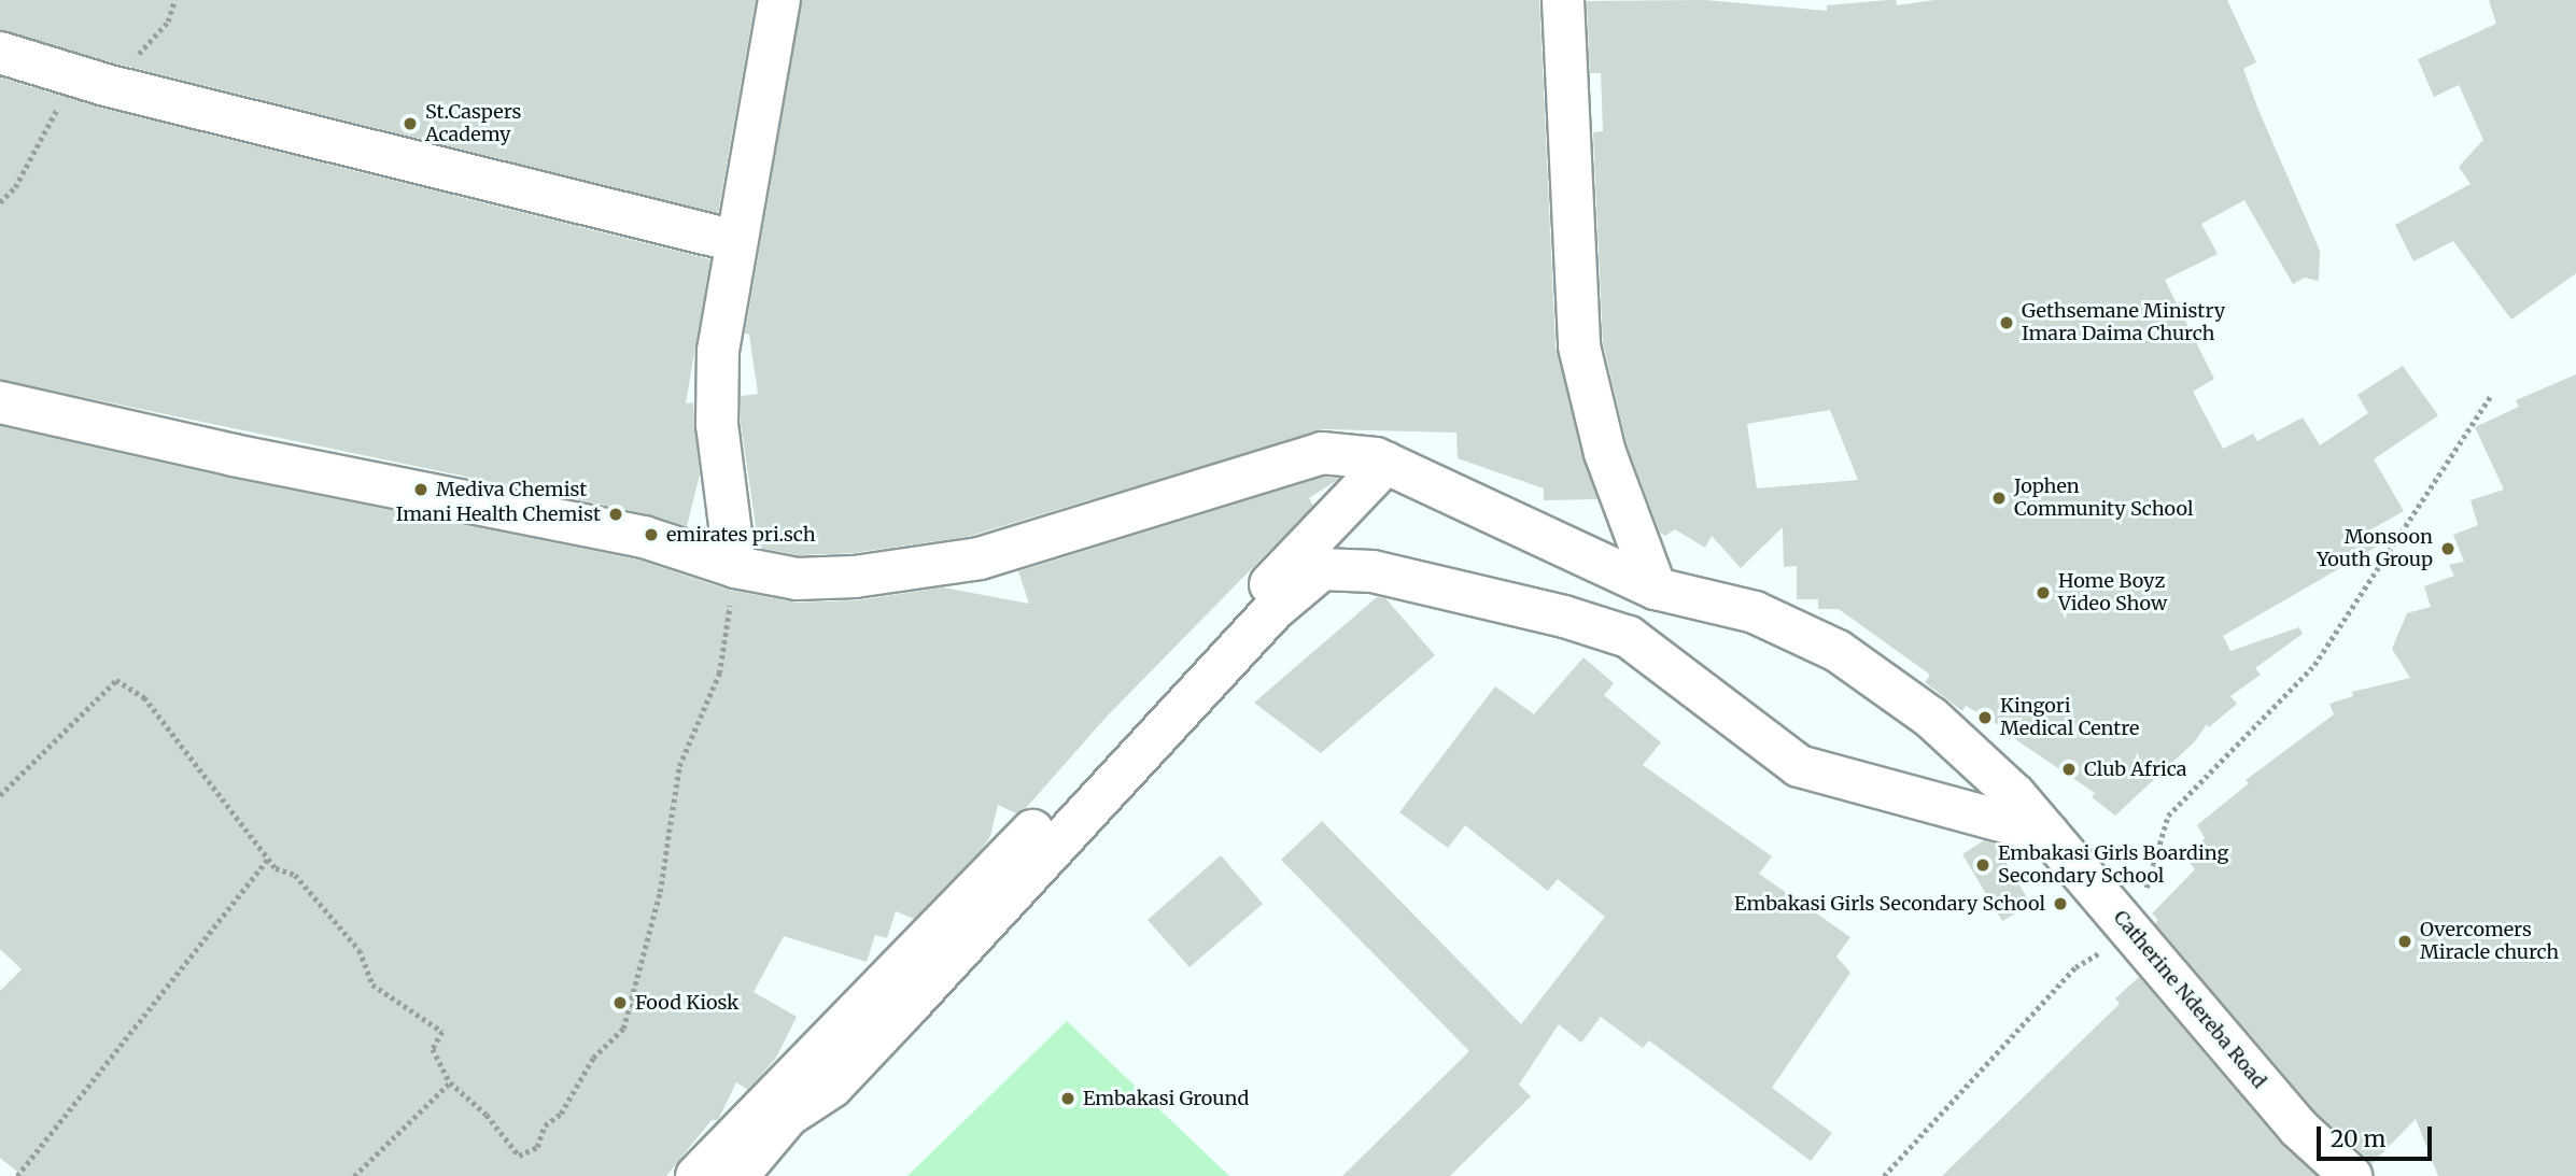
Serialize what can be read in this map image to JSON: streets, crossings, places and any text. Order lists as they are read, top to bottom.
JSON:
{
  "streets": {
    "street": ["Catherine Ndereba Road"]
  },
  "places": [
    "St.Caspers Academy",
    "Gethsemane Ministry Imara Daima Church",
    "Mediva Chemist",
    "Jophen Community School",
    "Imani Health Chemist",
    "emirates pri.sch",
    "Monsoon Youth Group",
    "Home Boyz Video Show",
    "Kingori Medical Centre",
    "Club Africa",
    "Embakasi Girls Boarding Secondary School",
    "Embakasi Girls Secondary School",
    "Overcomers Miracle church",
    "Food Kiosk",
    "Embakasi Ground"
  ],
  "scale_bar": "20 m"
}
